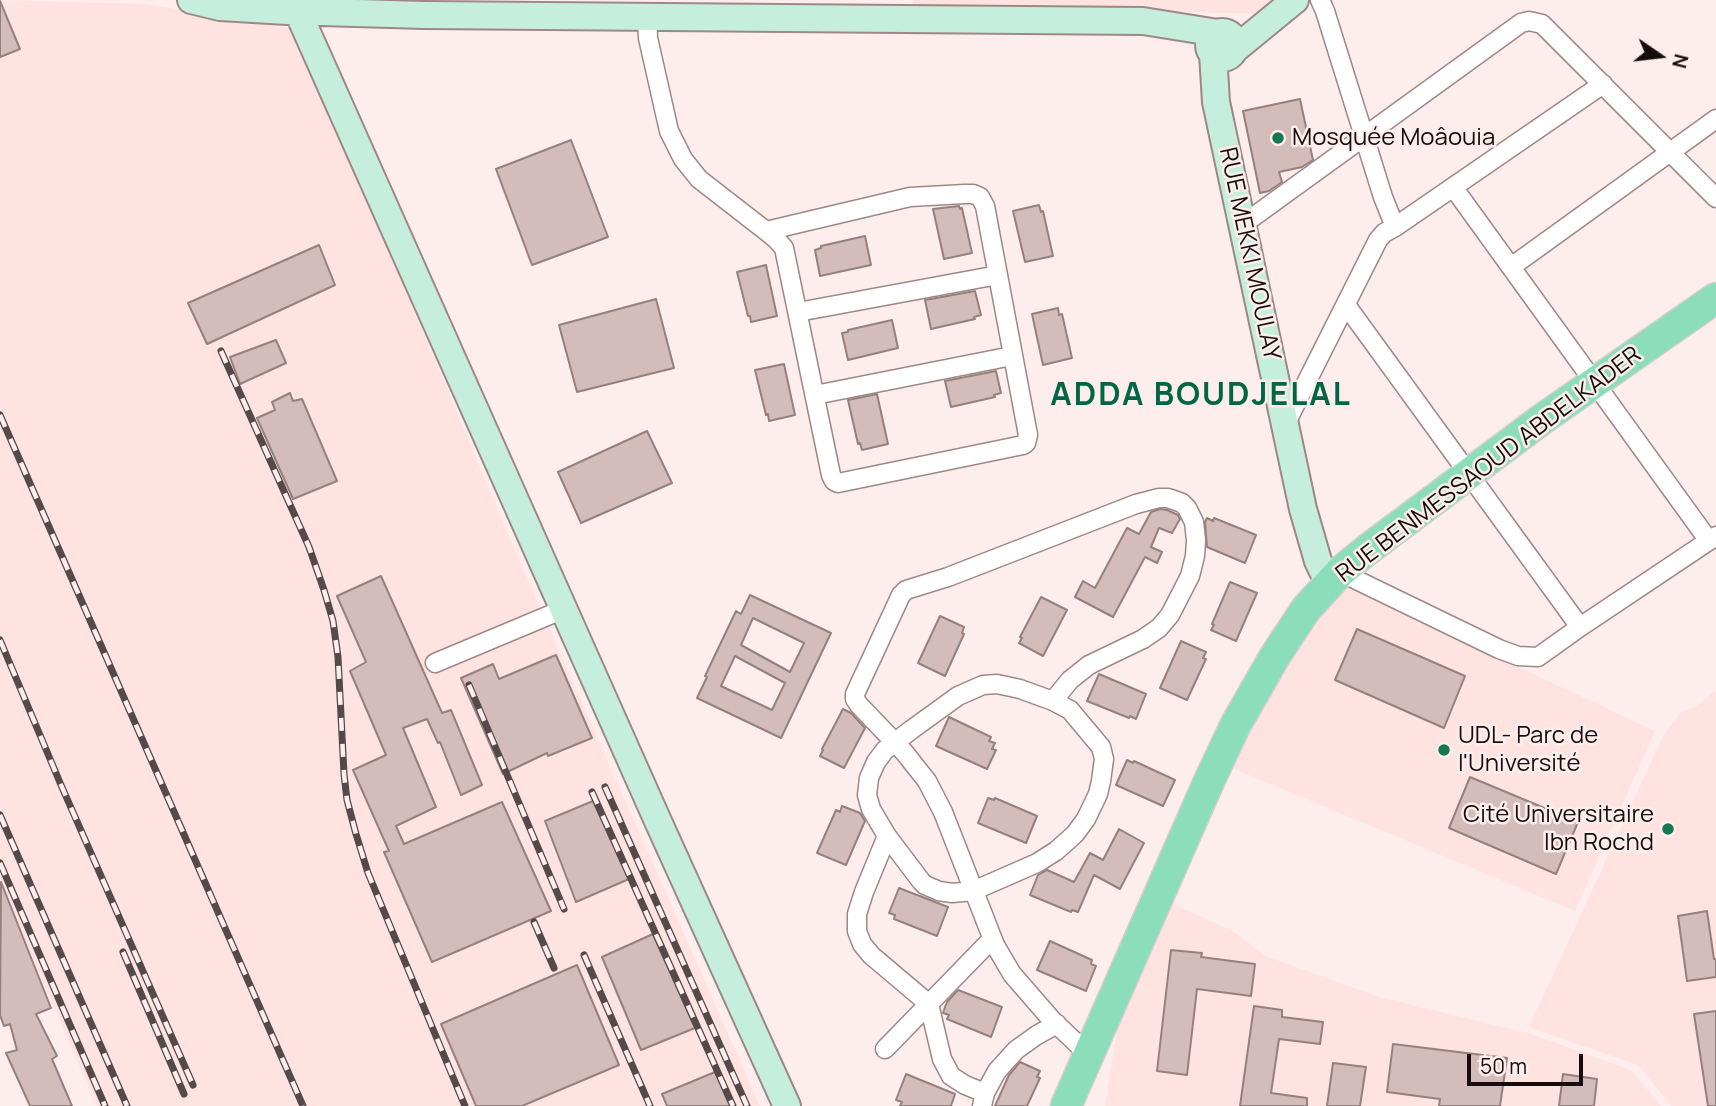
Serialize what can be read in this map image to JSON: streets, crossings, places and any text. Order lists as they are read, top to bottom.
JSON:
{
  "streets": {
    "main road": ["RUE BENMESSAOUD ABDELKADER"],
    "street": ["RUE MEKKI MOULAY"]
  },
  "crossings": [
    ["RUE MEKKI MOULAY", "RUE BENMESSAOUD ABDELKADER"]
  ],
  "districts": ["ADDA BOUDJELAL"],
  "places": ["Mosquée Moâouia", "UDL- Parc de l'Université", "Cité Universitaire Ibn Rochd"],
  "scale_bar": "50 m",
  "north": "right"
}
